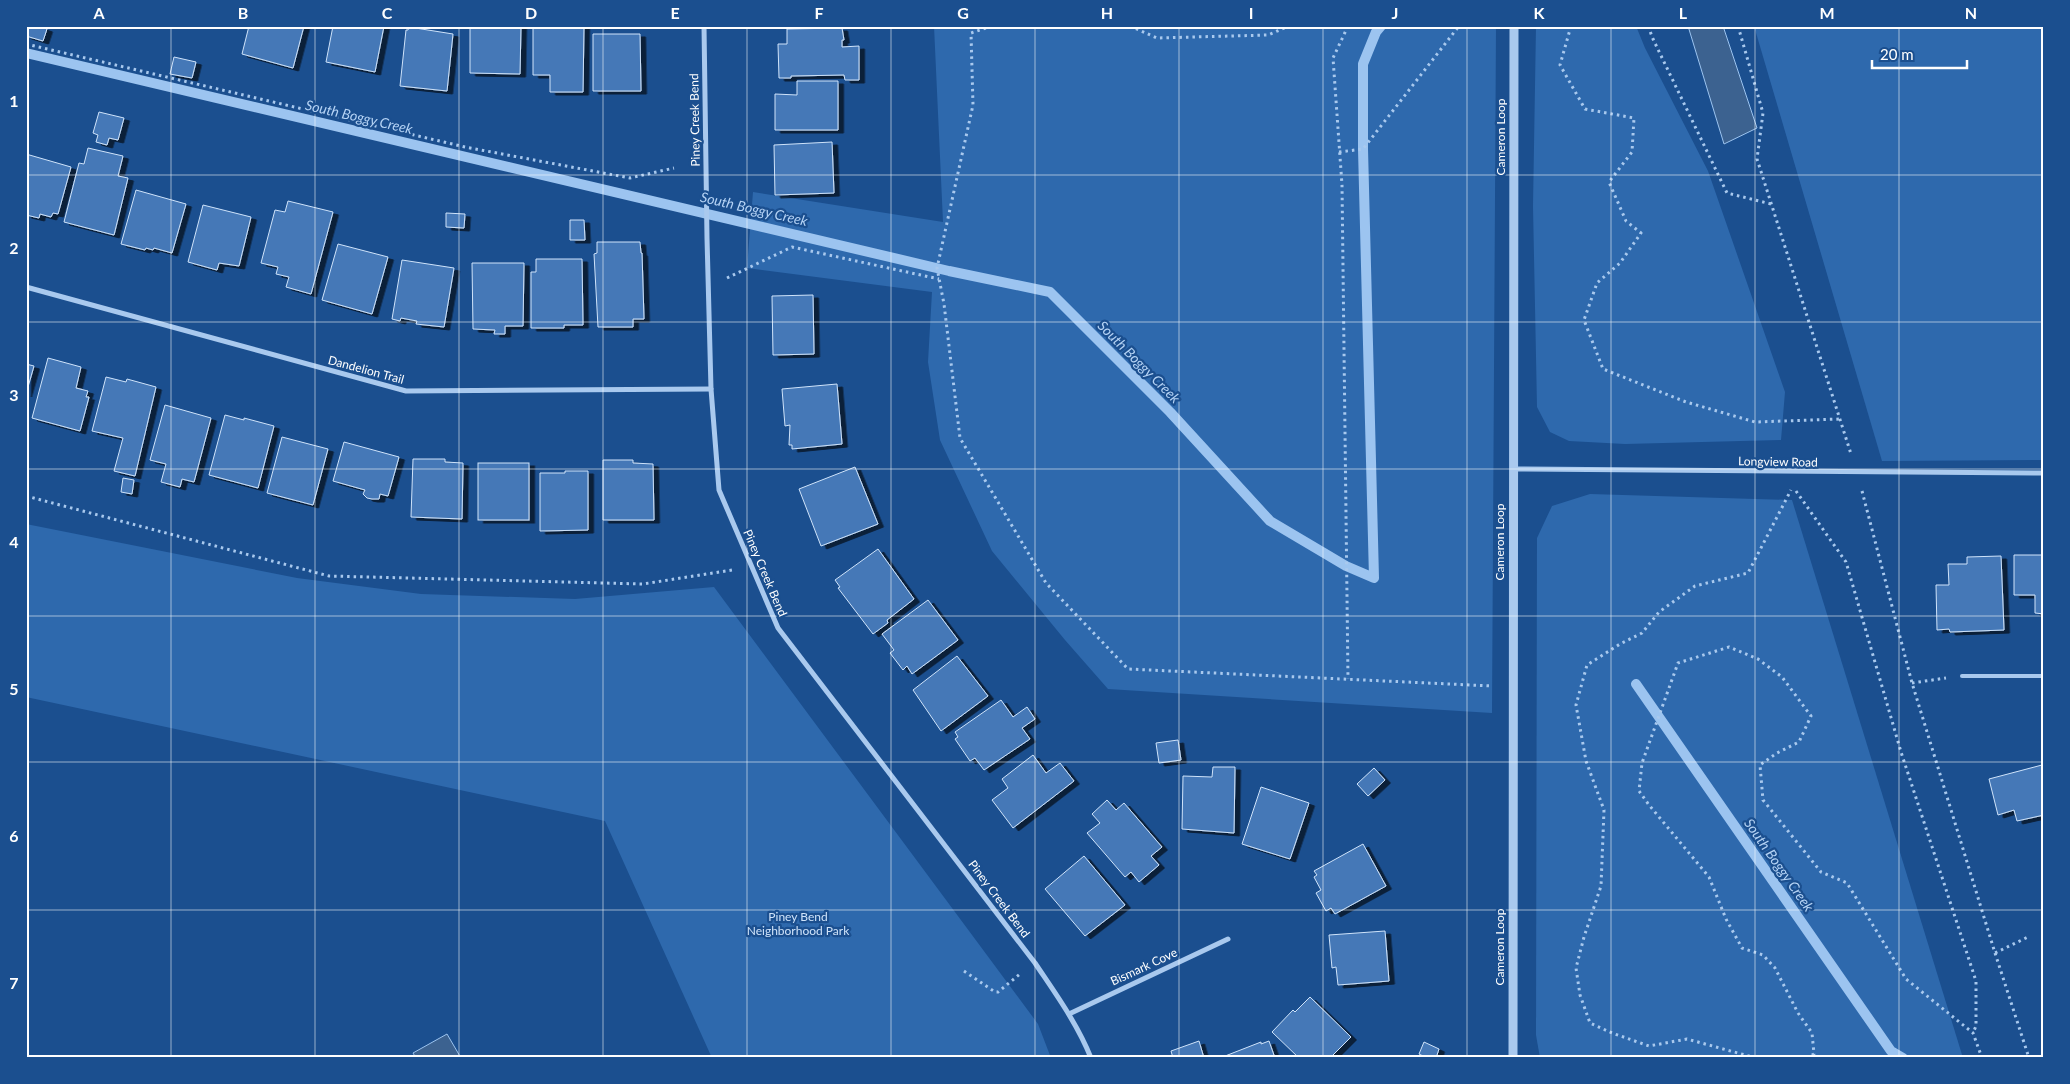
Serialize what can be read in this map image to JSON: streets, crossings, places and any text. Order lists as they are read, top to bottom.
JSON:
{
  "streets": {
    "street": [
      "Piney Creek Bend",
      "Cameron Loop",
      "Dandelion Trail",
      "Longview Road",
      "Bismark Cove"
    ]
  },
  "crossings": [
    ["Piney Creek Bend", "Dandelion Trail"],
    ["Piney Creek Bend", "Bismark Cove"],
    ["Cameron Loop", "Longview Road"]
  ],
  "water": ["South Boggy Creek"],
  "parks": ["Piney Bend Neighborhood Park"],
  "scale_bar": "20 m",
  "grid": {
    "columns": [
      "A",
      "B",
      "C",
      "D",
      "E",
      "F",
      "G",
      "H",
      "I",
      "J",
      "K",
      "L",
      "M",
      "N"
    ],
    "rows": [
      "1",
      "2",
      "3",
      "4",
      "5",
      "6",
      "7"
    ]
  }
}
